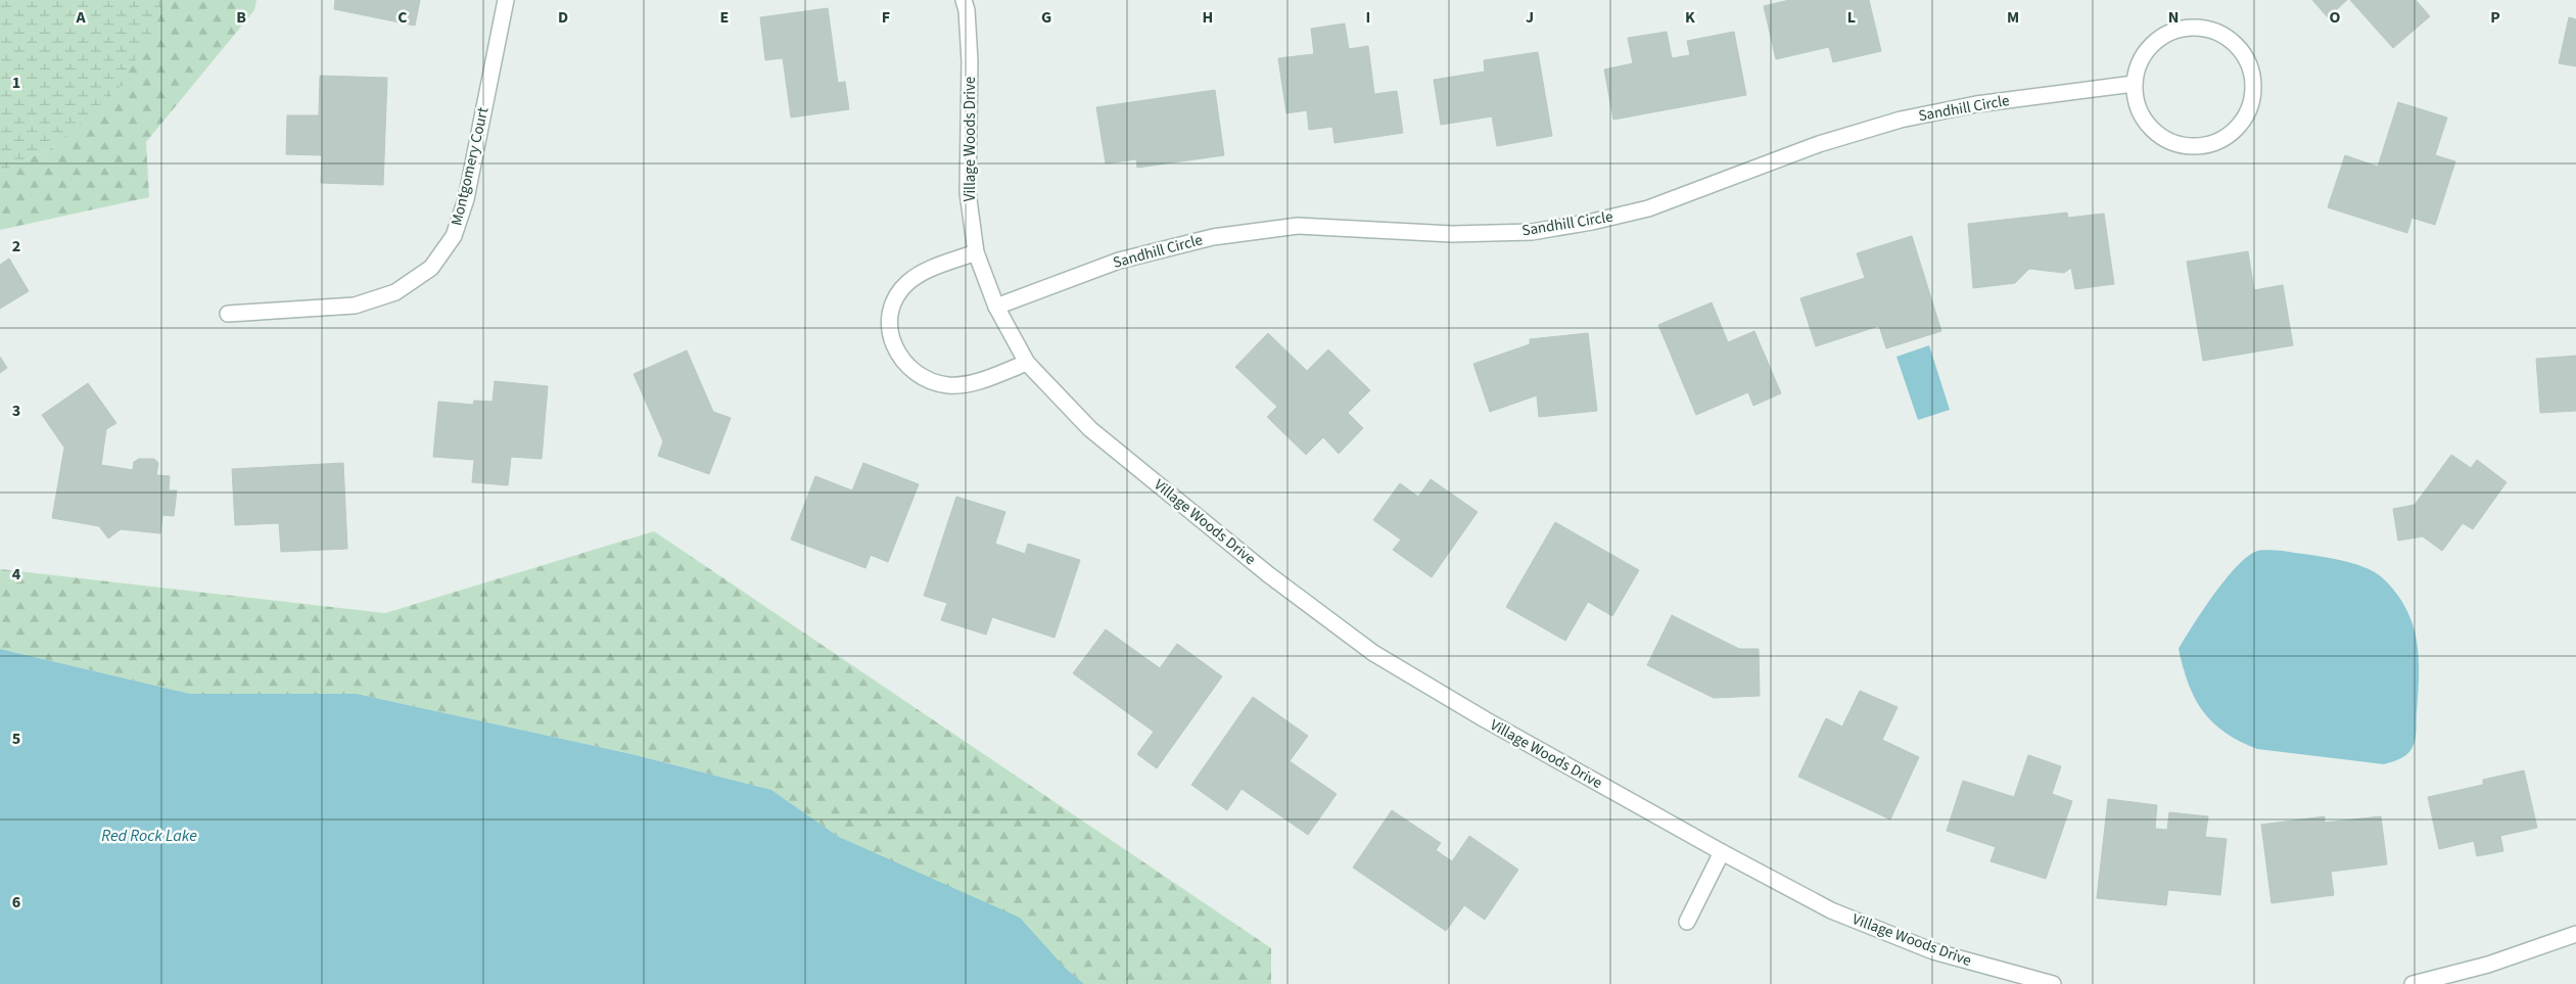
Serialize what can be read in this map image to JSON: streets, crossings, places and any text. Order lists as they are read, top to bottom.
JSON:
{
  "streets": {
    "street": ["Sandhill Circle", "Village Woods Drive", "Montgomery Court"]
  },
  "crossings": [
    ["Sandhill Circle", "Village Woods Drive"]
  ],
  "water": ["Red Rock Lake"],
  "grid": {
    "columns": [
      "A",
      "B",
      "C",
      "D",
      "E",
      "F",
      "G",
      "H",
      "I",
      "J",
      "K",
      "L",
      "M",
      "N",
      "O",
      "P"
    ],
    "rows": [
      "1",
      "2",
      "3",
      "4",
      "5",
      "6"
    ]
  }
}
